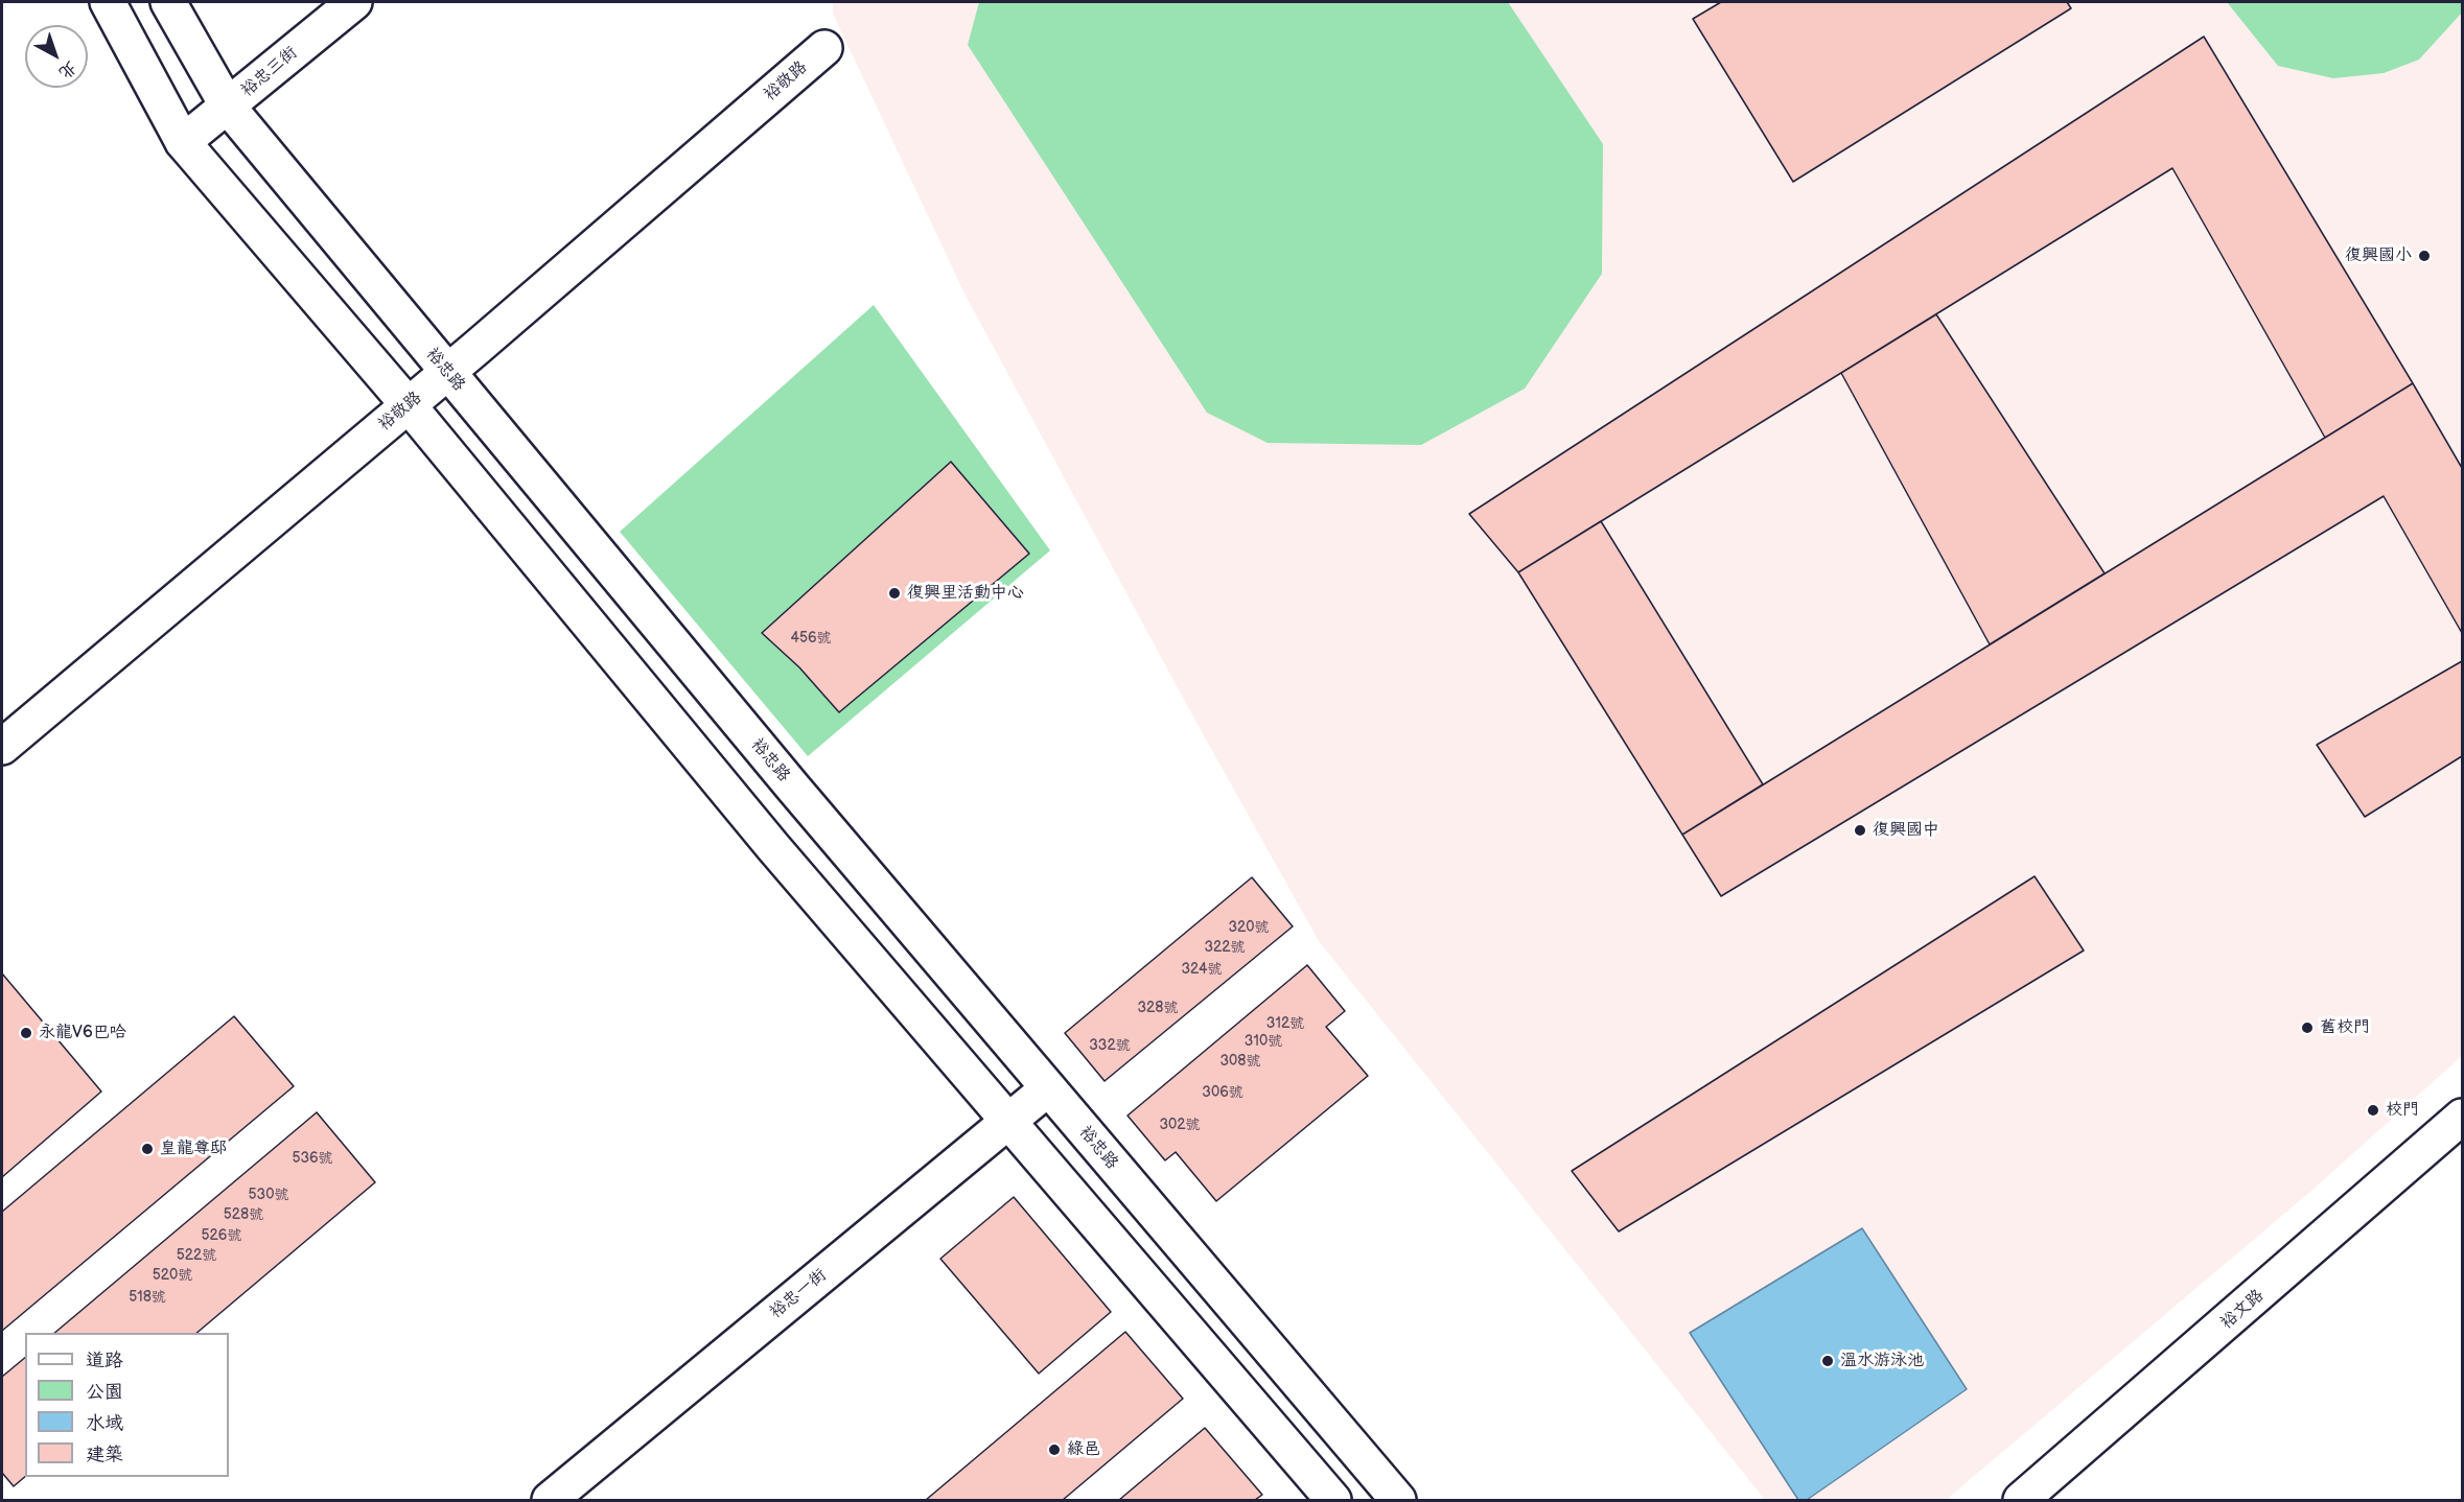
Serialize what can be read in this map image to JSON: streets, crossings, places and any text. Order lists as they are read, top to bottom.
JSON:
{
  "streets": {
    "street": [
      "裕忠三街",
      "裕敬路",
      "裕忠路",
      "裕忠一街",
      "裕文路"
    ]
  },
  "crossings": [
    ["裕忠三街", "裕忠路"],
    ["裕敬路", "裕忠路"],
    ["裕忠路", "裕忠一街"]
  ],
  "places": [
    "復興國小",
    "復興里活動中心",
    "復興國中",
    "舊校門",
    "永龍V6巴哈",
    "校門",
    "皇龍尊邸",
    "溫水游泳池",
    "綠邑"
  ],
  "house_numbers": [
    "456號",
    "320號",
    "322號",
    "324號",
    "328號",
    "312號",
    "310號",
    "332號",
    "308號",
    "306號",
    "302號",
    "536號",
    "530號",
    "528號",
    "526號",
    "522號",
    "520號",
    "518號"
  ],
  "legend": [
    "道路",
    "公園",
    "水域",
    "建築"
  ],
  "north": "bottom right"
}
